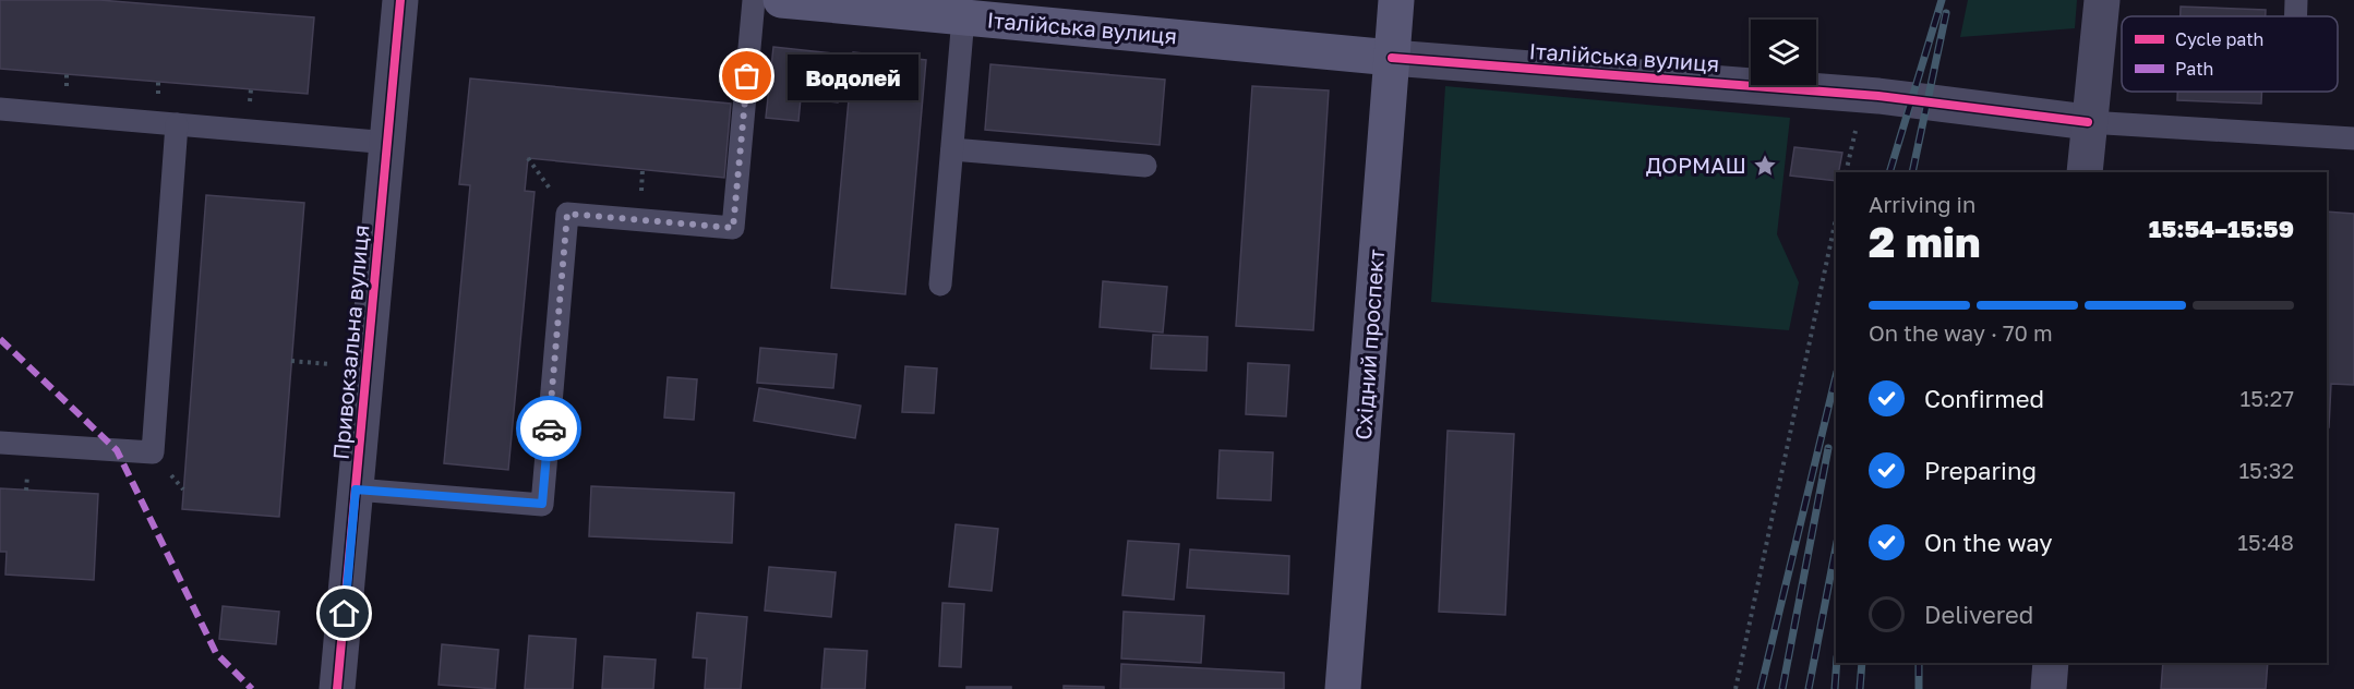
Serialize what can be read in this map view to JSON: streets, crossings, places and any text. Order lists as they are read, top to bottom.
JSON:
{
  "streets": {
    "main road": ["Італійська вулиця", "Східний проспект"],
    "street": ["Привокзальна вулиця"]
  },
  "crossings": [
    ["Італійська вулиця", "Східний проспект"]
  ],
  "places": {
    "other": ["Водолей"],
    "place": ["ДОРМАШ"]
  },
  "legend": ["Cycle path", "Path"],
  "page": {
    "bubble": "Водолей",
    "heading": ["2 min", "Arriving in", "15:54–15:59"],
    "bar": "On the way · 70 m",
    "list": [
      ["Confirmed", "15:27"],
      ["Preparing", "15:32"],
      ["On the way", "15:48"],
      "Delivered"
    ]
  }
}
